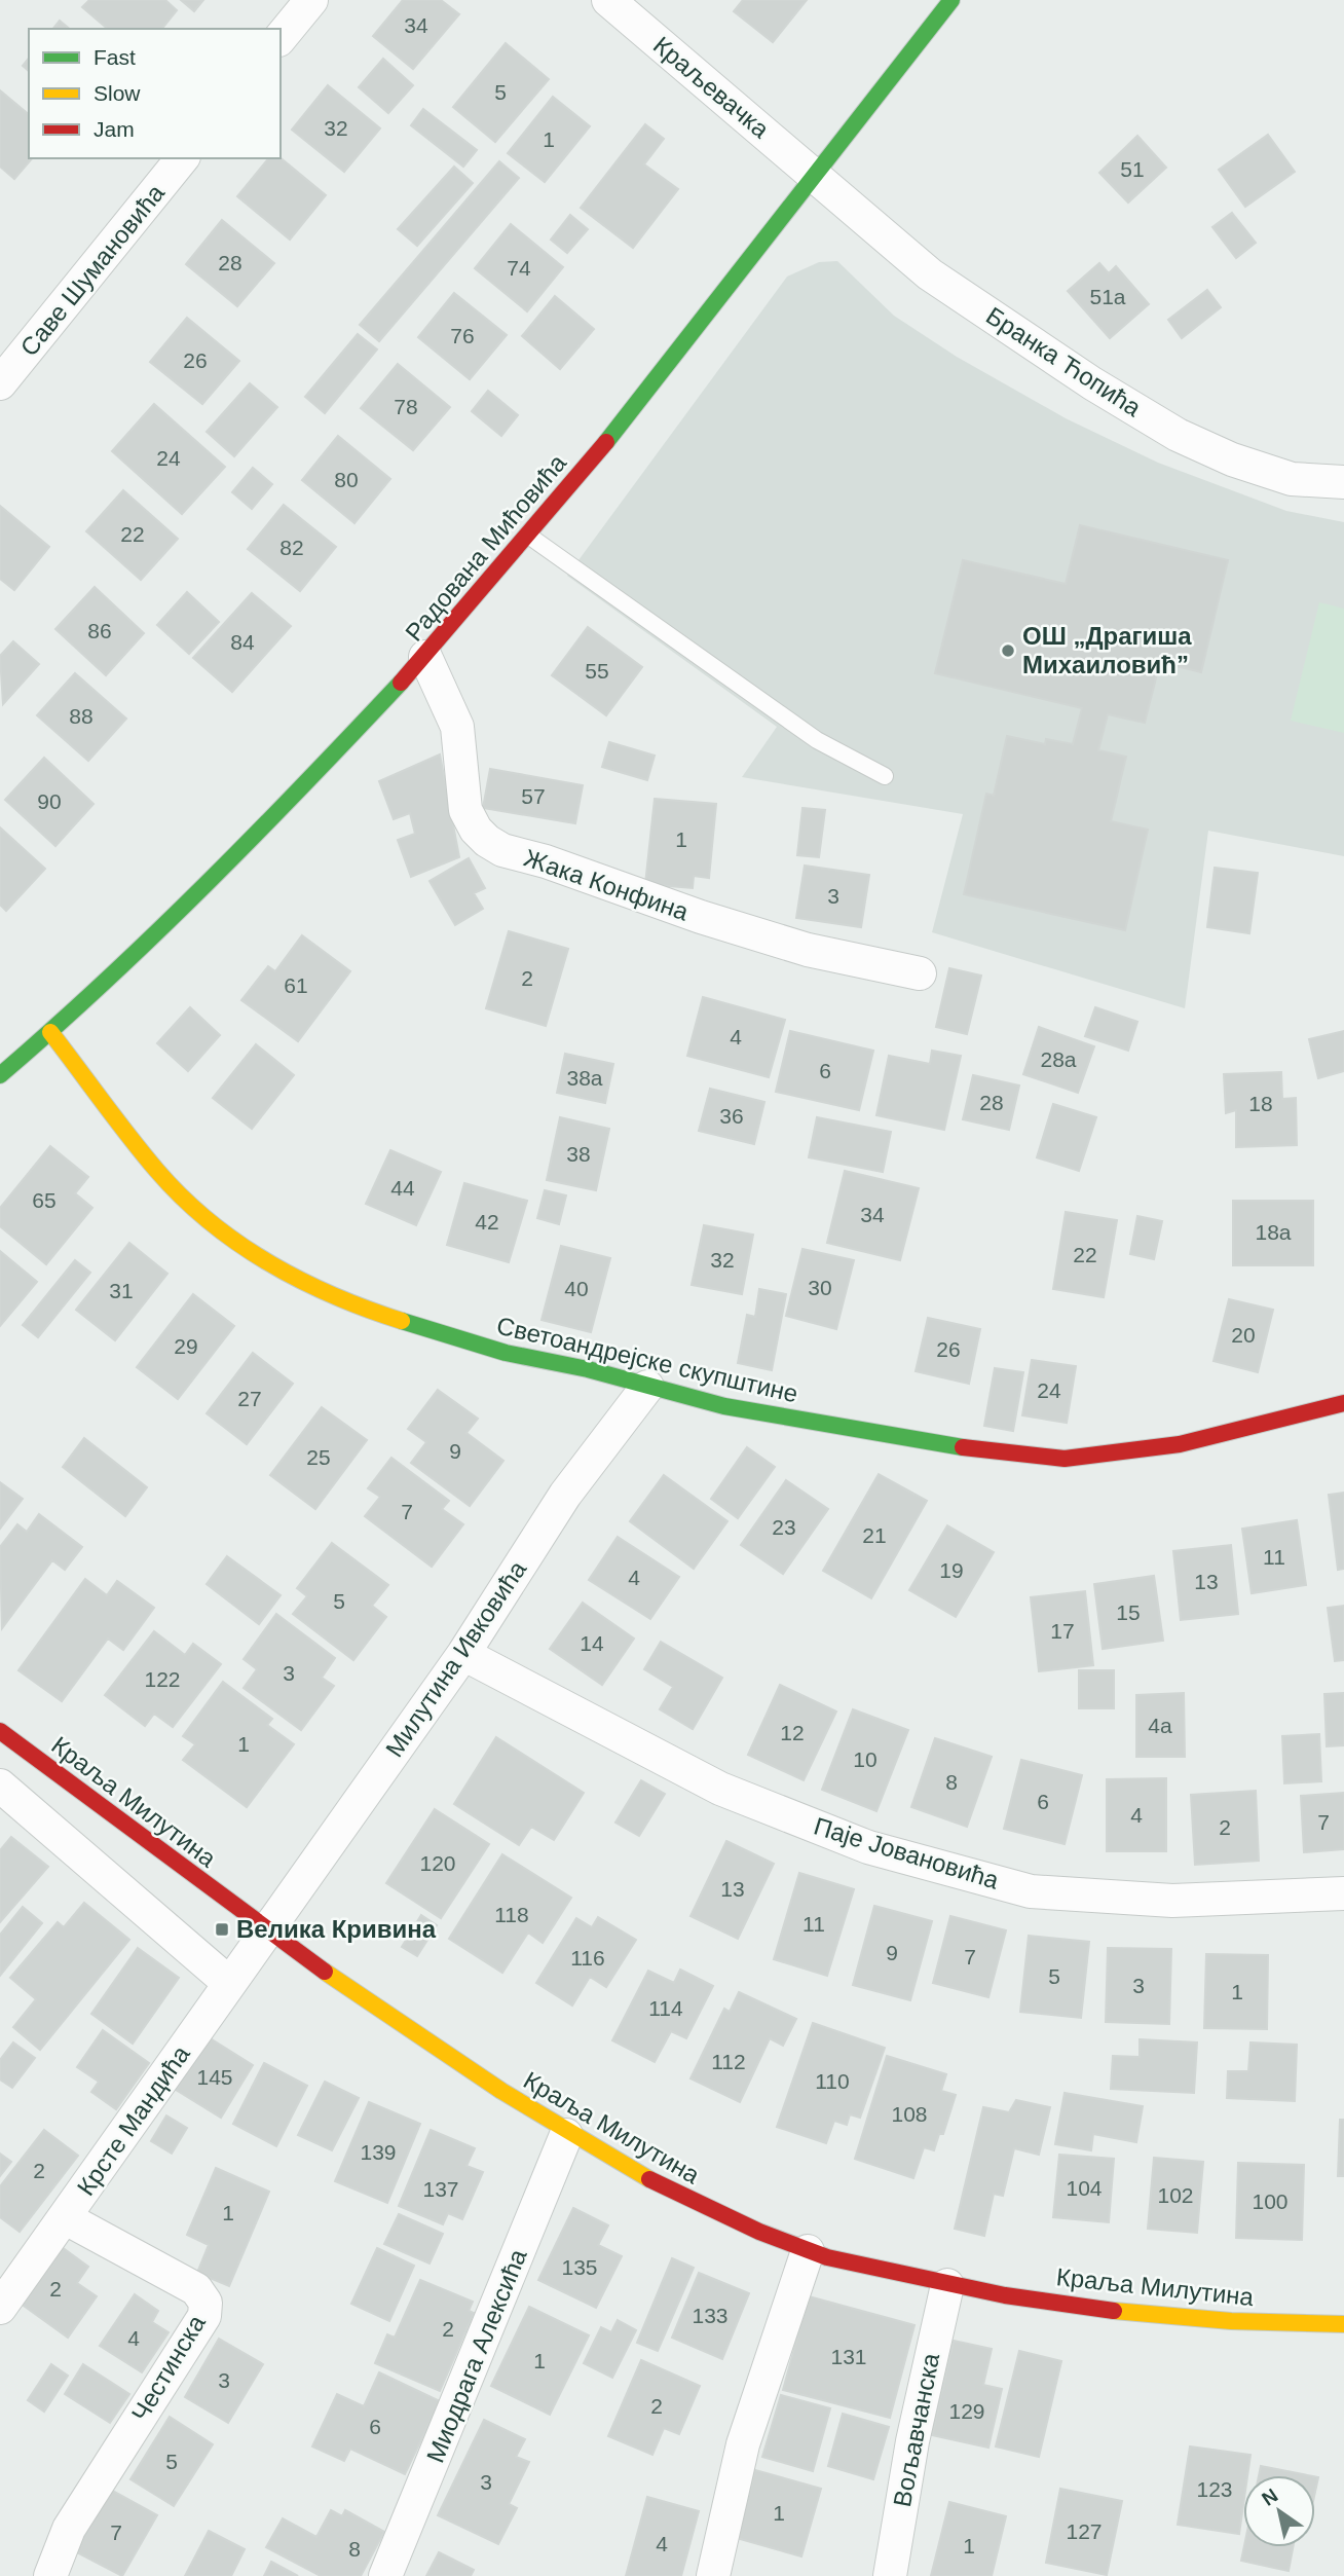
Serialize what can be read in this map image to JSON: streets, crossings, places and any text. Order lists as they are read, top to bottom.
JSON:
{
  "streets": {
    "street": [
      "Краљевачка",
      "Саве Шумановића",
      "Бранка Ћопића",
      "Радована Мићовића",
      "Жака Конфина",
      "Светоандрејске скупштине",
      "Милутина Ивковића",
      "Краља Милутина",
      "Паје Јовановића",
      "Крсте Мандића",
      "Миодрага Алексића",
      "Честинска",
      "Вољавчанска"
    ]
  },
  "crossings": [
    ["Краљевачка", "Бранка Ћопића"],
    ["Краљевачка", "Радована Мићовића"],
    ["Бранка Ћопића", "Радована Мићовића"],
    ["Радована Мићовића", "Жака Конфина"],
    ["Радована Мићовића", "Светоандрејске скупштине"],
    ["Светоандрејске скупштине", "Милутина Ивковића"],
    ["Милутина Ивковића", "Краља Милутина"],
    ["Милутина Ивковића", "Паје Јовановића"],
    ["Милутина Ивковића", "Крсте Мандића"],
    ["Краља Милутина", "Крсте Мандића"],
    ["Краља Милутина", "Миодрага Алексића"],
    ["Краља Милутина", "Вољавчанска"],
    ["Крсте Мандића", "Честинска"]
  ],
  "places": {
    "other": ["ОШ „Драгиша Михаиловић”"],
    "transit": ["Велика Кривина"]
  },
  "house_numbers": [
    "34",
    "5",
    "32",
    "1",
    "51",
    "28",
    "74",
    "51a",
    "76",
    "26",
    "78",
    "24",
    "80",
    "22",
    "82",
    "86",
    "84",
    "55",
    "88",
    "57",
    "90",
    "1",
    "3",
    "2",
    "61",
    "4",
    "28a",
    "6",
    "38a",
    "28",
    "18",
    "36",
    "38",
    "44",
    "65",
    "34",
    "42",
    "18a",
    "22",
    "32",
    "30",
    "40",
    "31",
    "20",
    "29",
    "26",
    "24",
    "27",
    "9",
    "25",
    "7",
    "23",
    "21",
    "11",
    "19",
    "4",
    "13",
    "5",
    "15",
    "17",
    "14",
    "3",
    "122",
    "4a",
    "12",
    "1",
    "10",
    "8",
    "6",
    "4",
    "7",
    "2",
    "120",
    "13",
    "118",
    "11",
    "9",
    "7",
    "116",
    "5",
    "3",
    "1",
    "114",
    "112",
    "145",
    "110",
    "108",
    "139",
    "2",
    "104",
    "137",
    "102",
    "100",
    "1",
    "135",
    "2",
    "133",
    "2",
    "4",
    "131",
    "1",
    "3",
    "2",
    "129",
    "6",
    "5",
    "3",
    "123",
    "1",
    "127",
    "7",
    "4",
    "1",
    "8"
  ],
  "legend": ["Fast", "Slow", "Jam"],
  "north": "top left"
}
